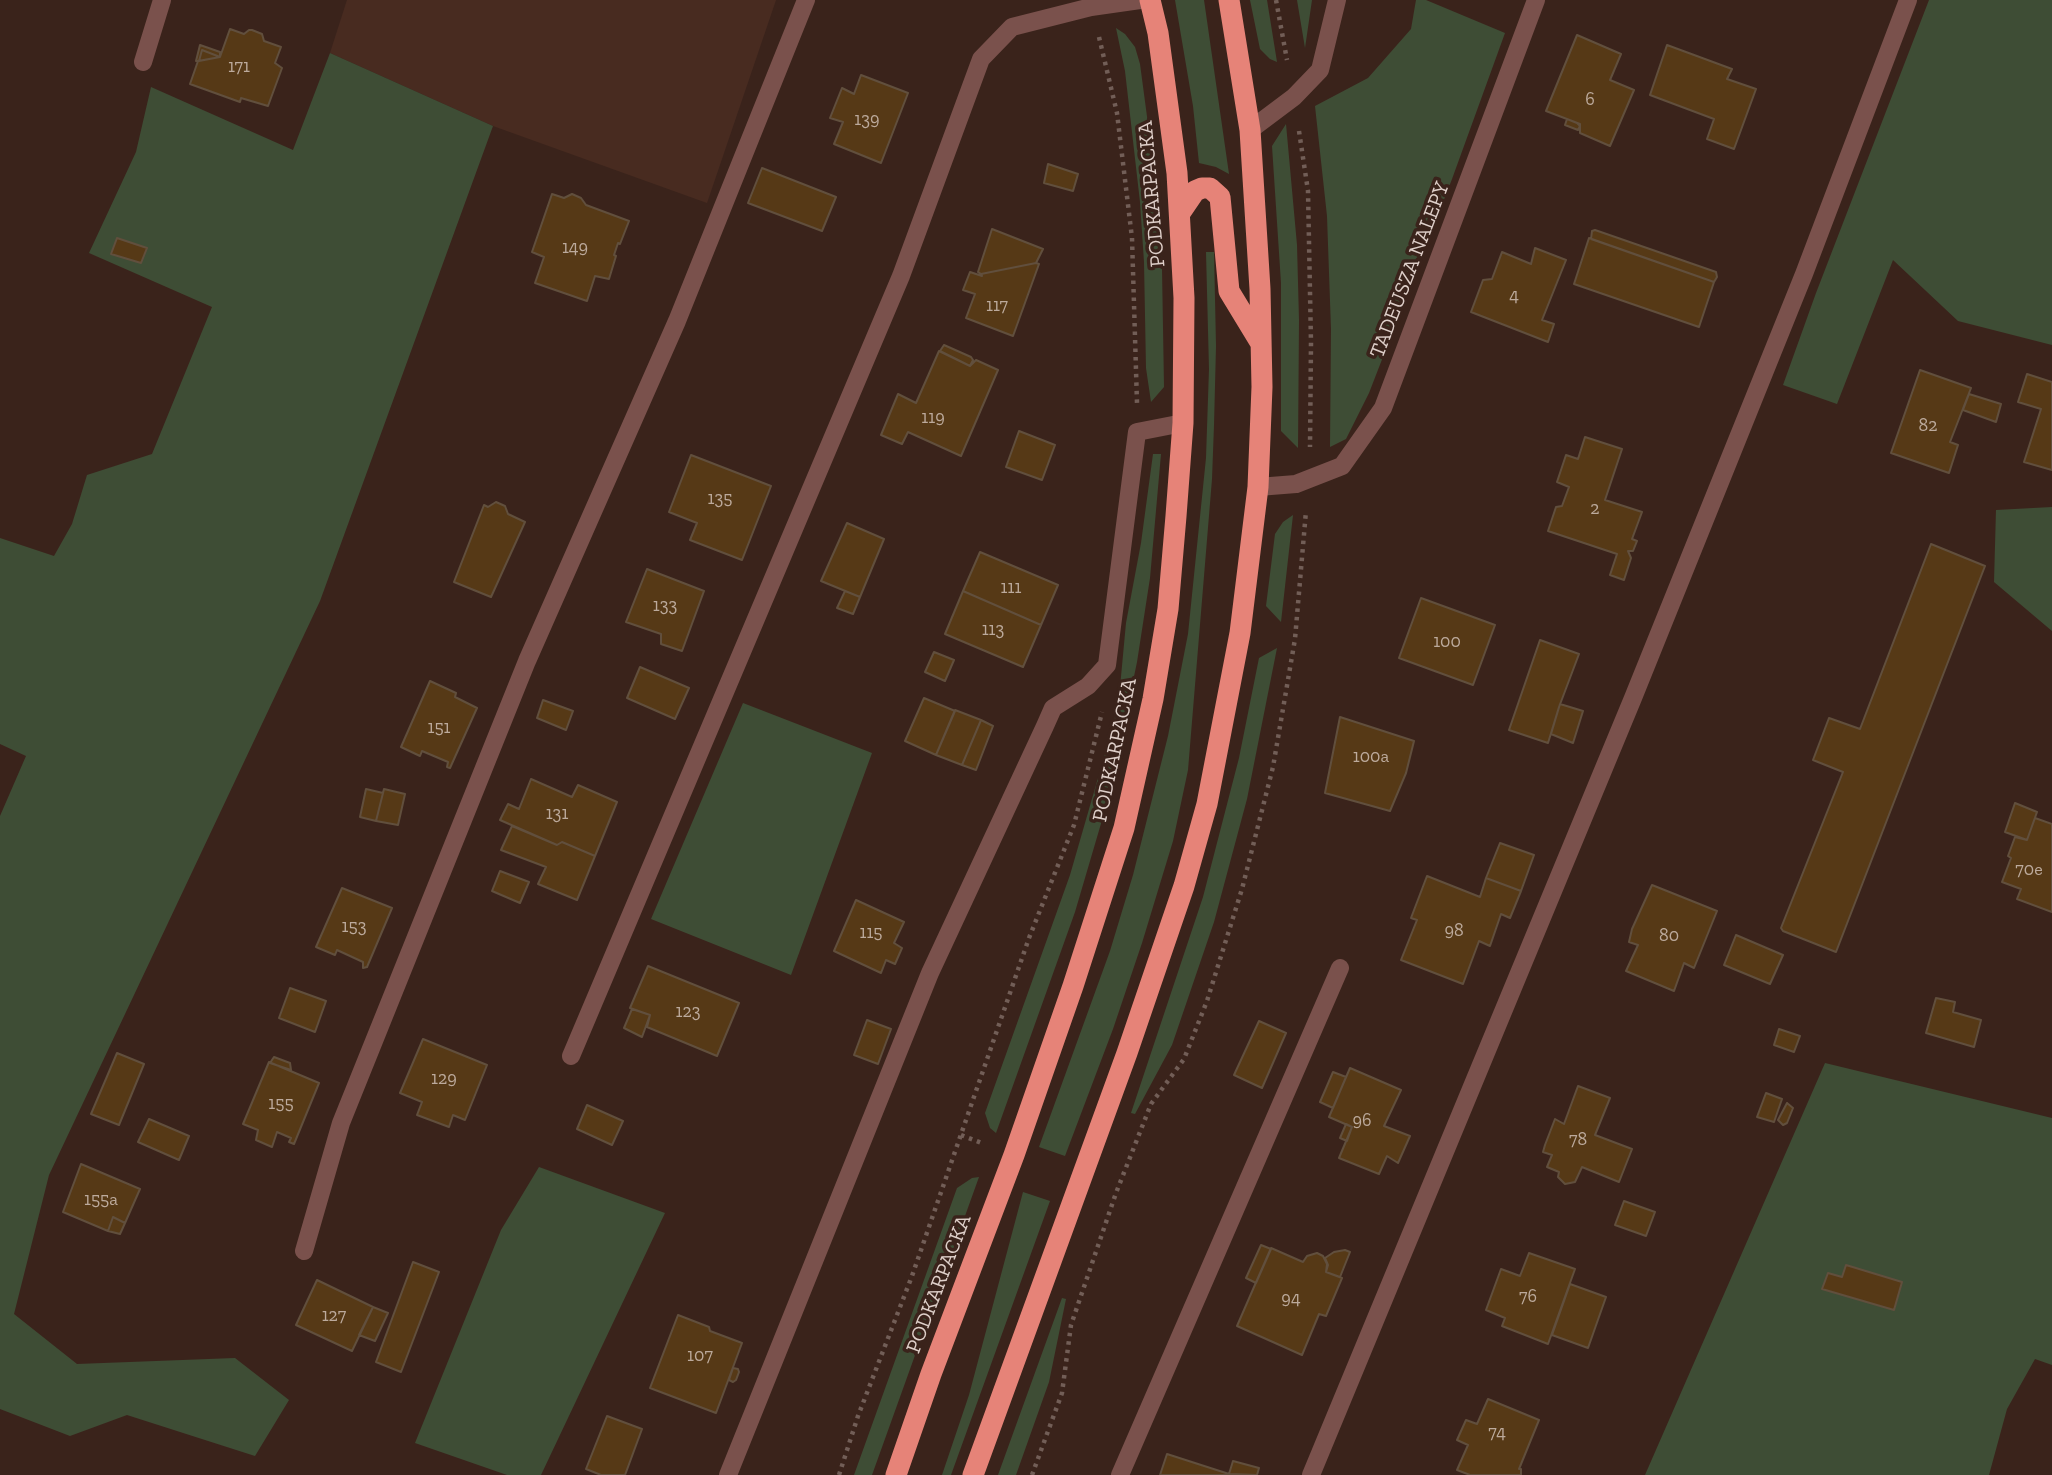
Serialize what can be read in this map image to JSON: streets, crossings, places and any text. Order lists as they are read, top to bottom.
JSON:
{
  "streets": {
    "highway": ["PODKARPACKA"],
    "street": ["TADEUSZA NALEPY"]
  },
  "house_numbers": [
    "171",
    "6",
    "139",
    "149",
    "4",
    "117",
    "119",
    "82",
    "135",
    "2",
    "111",
    "133",
    "113",
    "100",
    "151",
    "100a",
    "131",
    "70e",
    "153",
    "98",
    "115",
    "80",
    "123",
    "129",
    "155",
    "96",
    "78",
    "155a",
    "76",
    "94",
    "127",
    "107",
    "74"
  ]
}
